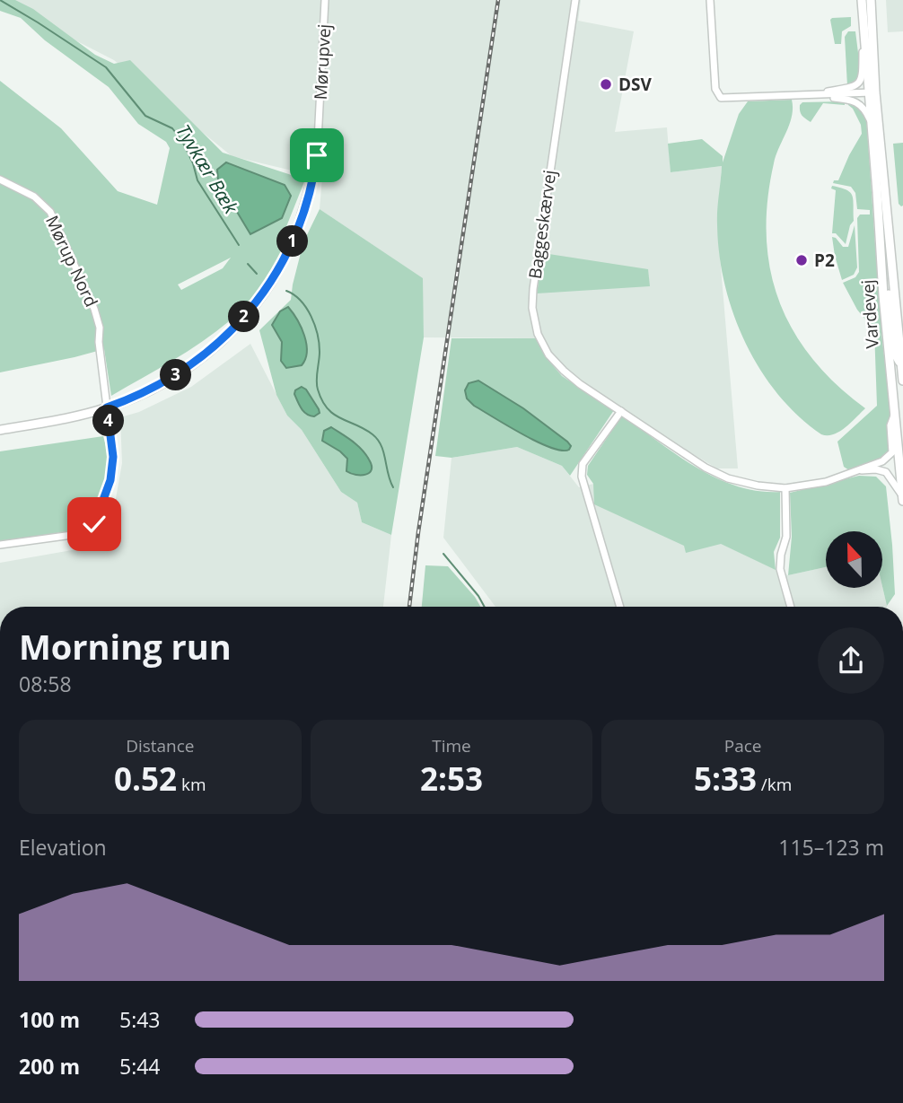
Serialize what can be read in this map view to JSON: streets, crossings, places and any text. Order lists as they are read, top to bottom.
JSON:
{
  "streets": {
    "street": [
      "Mørupvej",
      "Baggeskærvej",
      "Mørup Nord",
      "Vardevej"
    ]
  },
  "crossings": [
    ["Mørupvej", "Mørup Nord"],
    ["Baggeskærvej", "Vardevej"]
  ],
  "water": ["Tyvkær Bæk"],
  "places": ["DSV", "P2"],
  "north": "top",
  "page": {
    "pins": [
      "1",
      "2",
      "3",
      "4"
    ],
    "heading": ["Morning run", "08:58"],
    "stats": [
      ["Distance", "0.52 km"],
      ["Time", "2:53"],
      ["Pace", "5:33 /km"]
    ],
    "chart": ["Elevation", "115–123 m"],
    "list": [
      {
        "name": "100 m",
        "note": "5:43"
      },
      {
        "name": "200 m",
        "note": "5:44"
      }
    ]
  }
}
